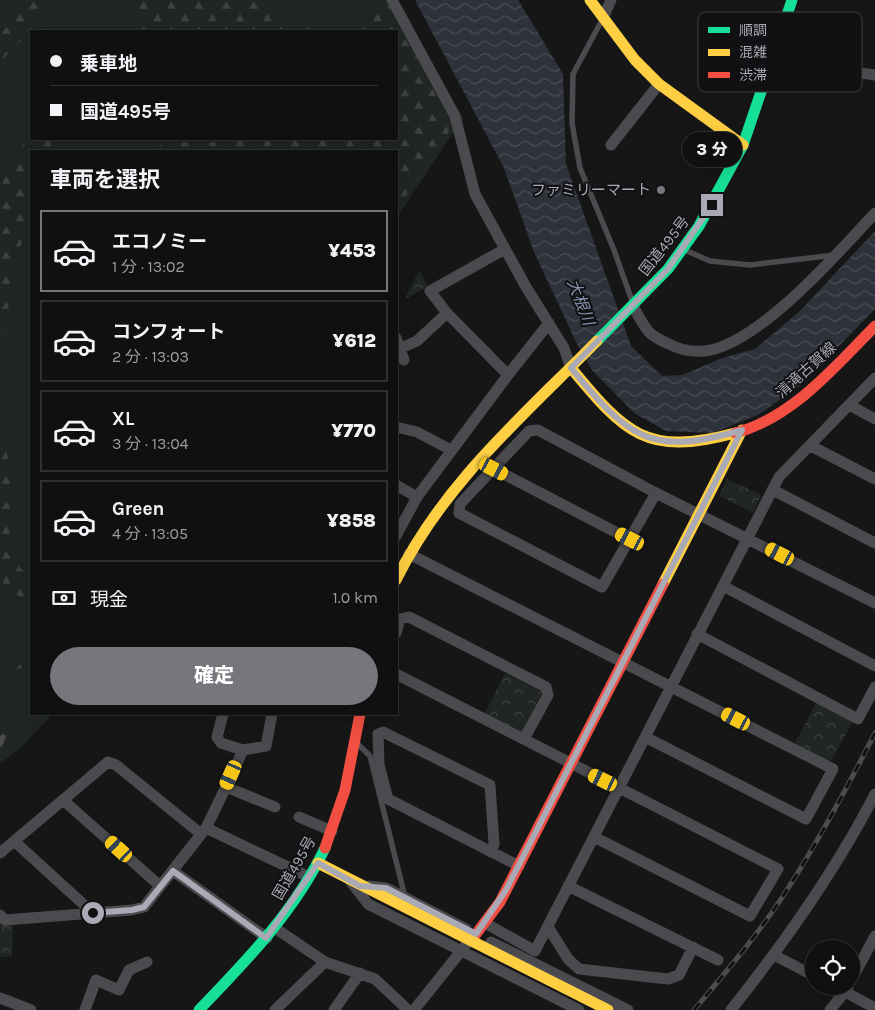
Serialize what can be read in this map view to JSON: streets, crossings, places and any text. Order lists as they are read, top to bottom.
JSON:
{
  "streets": {
    "main road": ["国道495号", "清滝古賀線"]
  },
  "crossings": [
    ["国道495号", "清滝古賀線"]
  ],
  "water": ["大根川"],
  "places": ["ファミリーマート"],
  "legend": ["順調", "混雑", "渋滞"],
  "page": {
    "banner": ["乗車地", "国道495号"],
    "bubble": "3 分",
    "heading": "車両を選択",
    "list": [
      {
        "name": "エコノミー",
        "note": "1 分 · 13:02",
        "value": "¥453"
      },
      {
        "name": "コンフォート",
        "note": "2 分 · 13:03",
        "value": "¥612"
      },
      {
        "name": "XL",
        "note": "3 分 · 13:04",
        "value": "¥770"
      },
      {
        "name": "Green",
        "note": "4 分 · 13:05",
        "value": "¥858"
      }
    ],
    "pay": ["現金", "1.0 km"],
    "buttons": "確定"
  }
}
